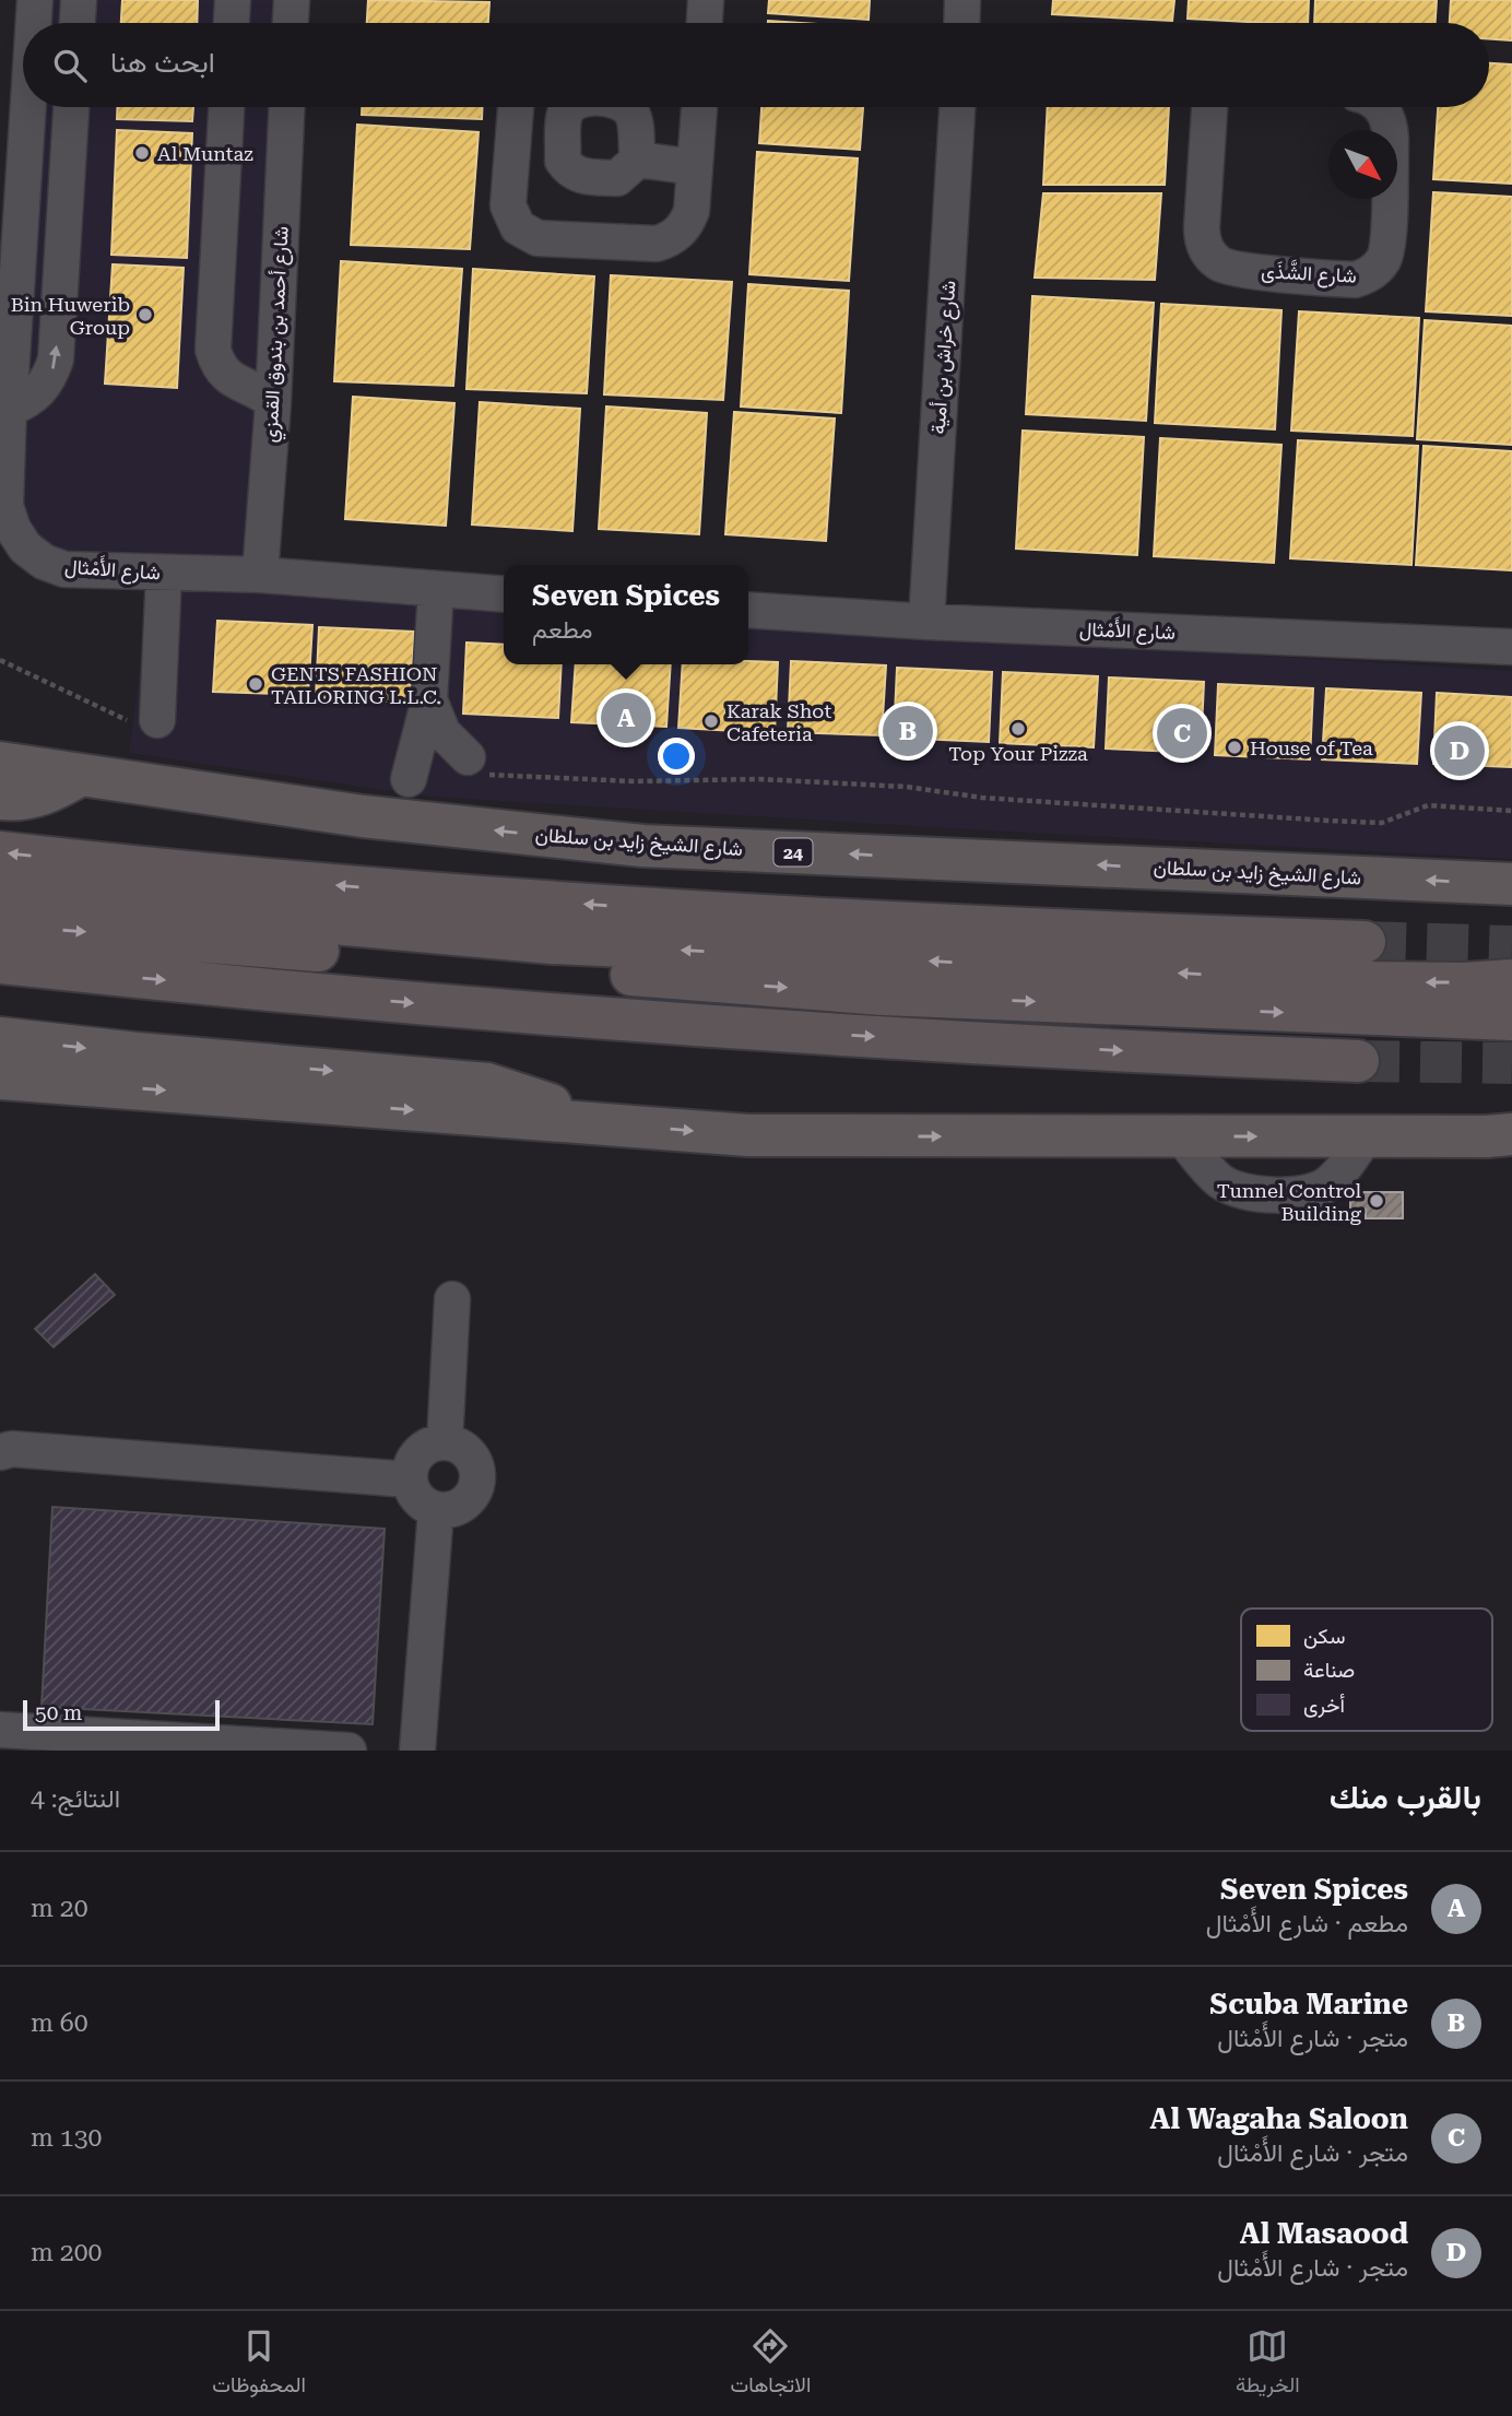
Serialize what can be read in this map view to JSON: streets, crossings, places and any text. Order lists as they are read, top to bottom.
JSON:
{
  "streets": {
    "main road": ["شارع الشيخ زايد بن سلطان", "24"],
    "street": [
      "شارع الشَّذَى",
      "شارع أحمد بن بندوق القمزي",
      "شارع خراش بن أمية",
      "شارع الأَمْثال"
    ]
  },
  "crossings": [
    ["شارع أحمد بن بندوق القمزي", "شارع الأَمْثال"],
    ["شارع خراش بن أمية", "شارع الأَمْثال"]
  ],
  "places": [
    "Al Muntaz",
    "Bin Huwerib Group",
    "GENTS FASHION TAILORING L.L.C.",
    "Karak Shot Cafeteria",
    "Top Your Pizza",
    "House of Tea",
    "Tunnel Control Building"
  ],
  "legend": ["سكن", "صناعة", "أخرى"],
  "scale_bar": "50 m",
  "north": "bottom right",
  "page": {
    "search": "ابحث هنا",
    "popup": ["Seven Spices", "مطعم"],
    "pins": [
      "A",
      "B",
      "C",
      "D"
    ],
    "scale": "50 m",
    "heading": ["بالقرب منك", "النتائج: 4"],
    "list": [
      {
        "mark": "A",
        "name": "Seven Spices",
        "note": "مطعم · شارع الأَمْثال",
        "value": "20 m"
      },
      {
        "mark": "B",
        "name": "Scuba Marine",
        "note": "متجر · شارع الأَمْثال",
        "value": "60 m"
      },
      {
        "mark": "C",
        "name": "Al Wagaha Saloon",
        "note": "متجر · شارع الأَمْثال",
        "value": "130 m"
      },
      {
        "mark": "D",
        "name": "Al Masaood",
        "note": "متجر · شارع الأَمْثال",
        "value": "200 m"
      }
    ],
    "nav": ["الخريطة", "الاتجاهات", "المحفوظات"]
  }
}
